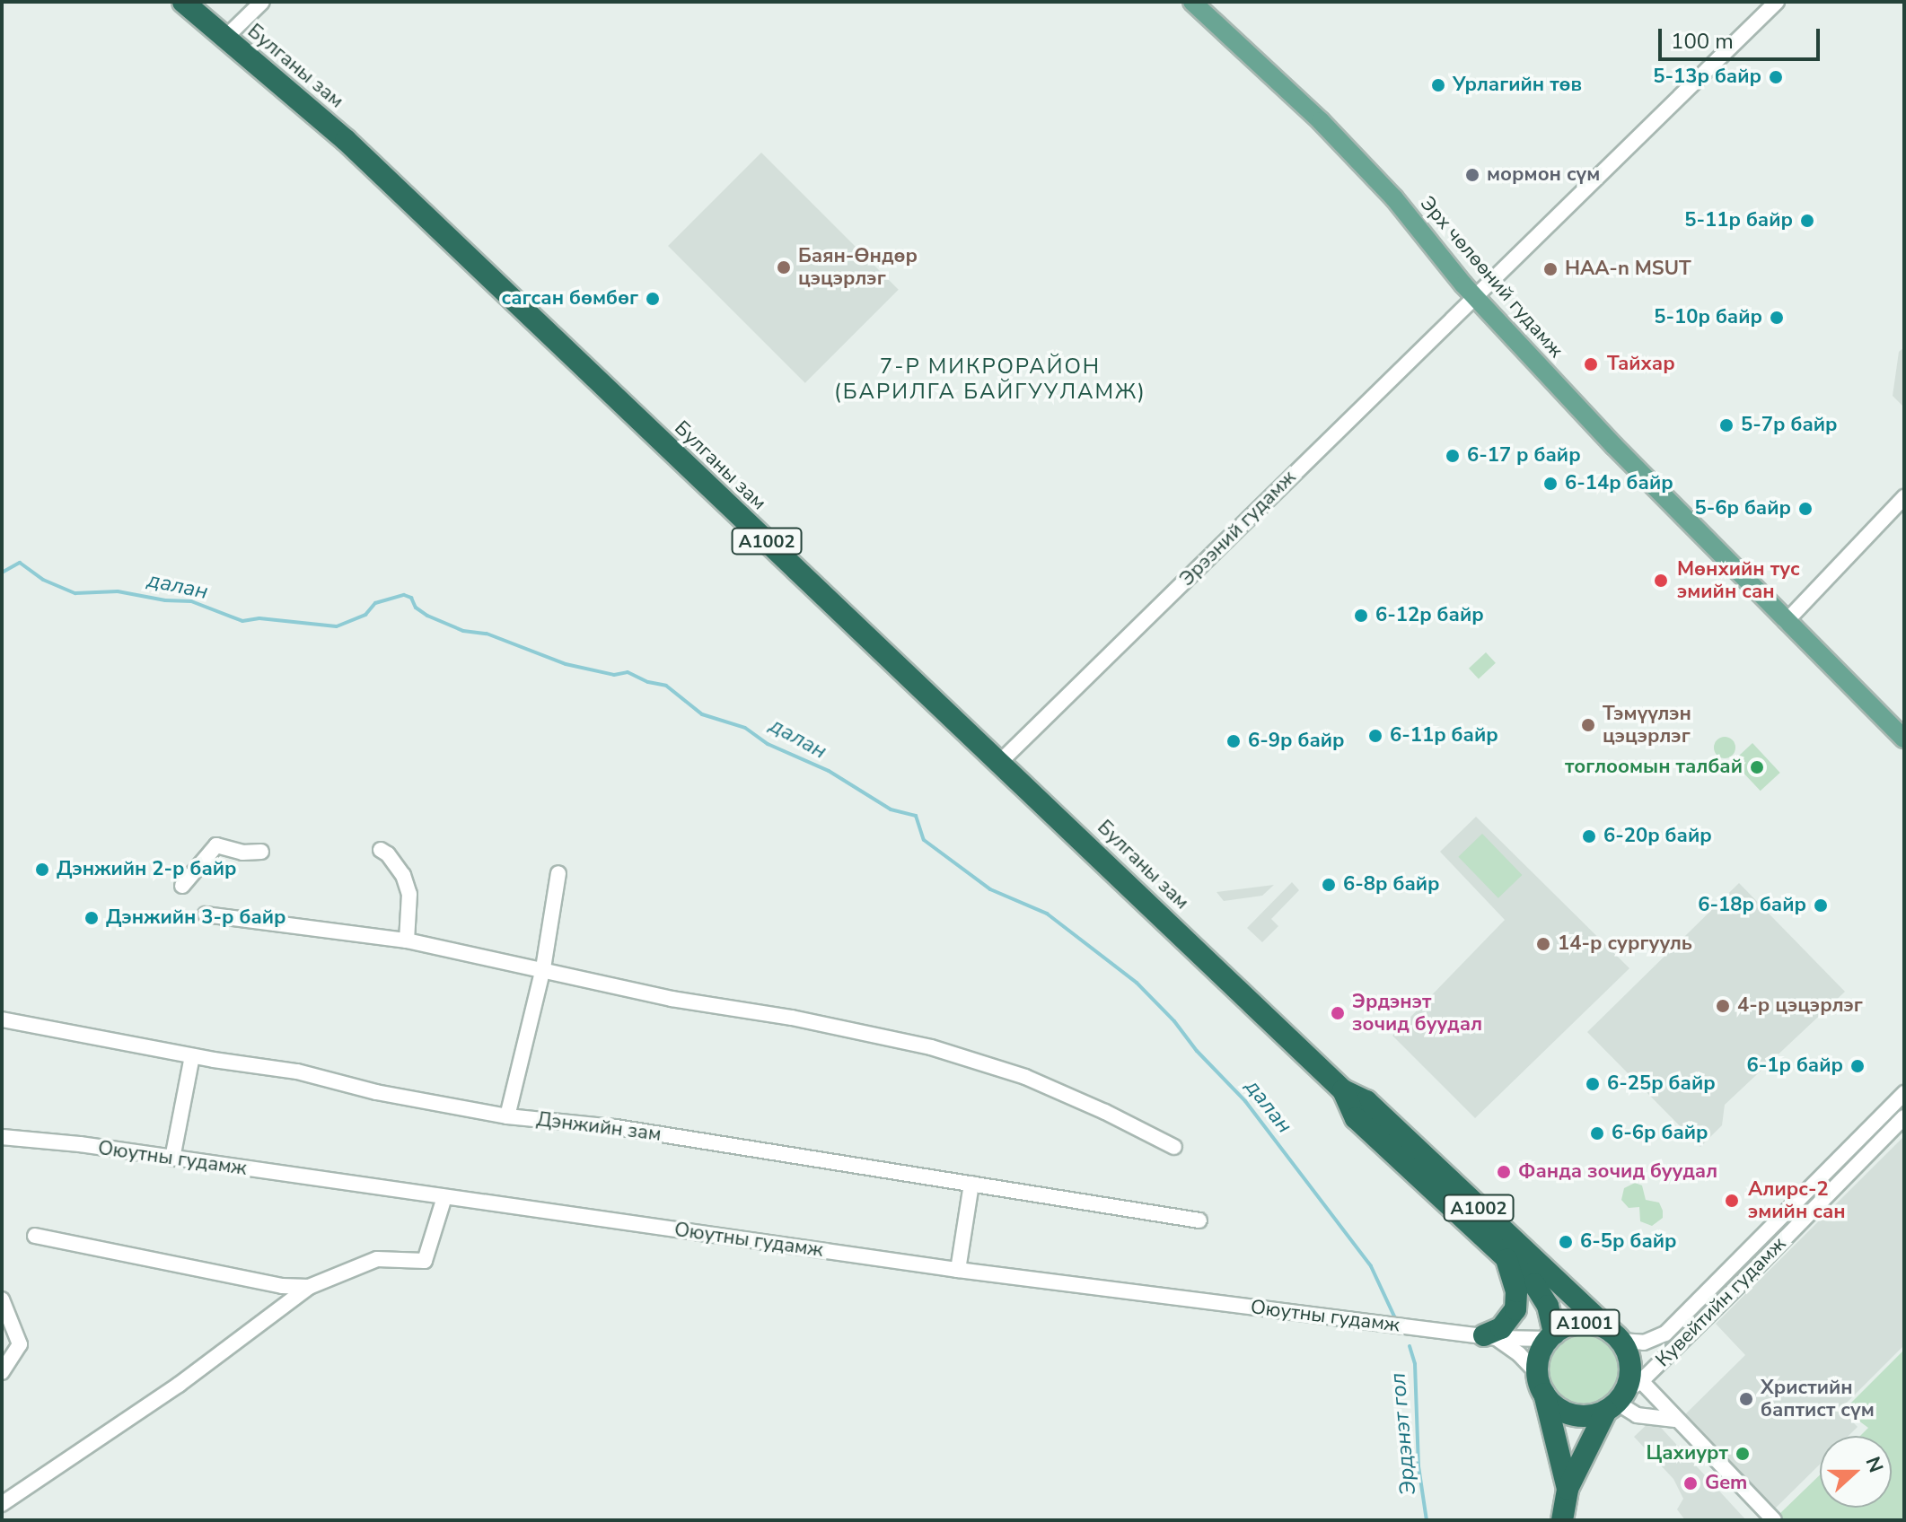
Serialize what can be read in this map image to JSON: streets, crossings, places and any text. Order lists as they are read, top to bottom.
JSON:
{
  "streets": {
    "highway": ["Булганы зам", "A1002", "A1001"],
    "main road": ["Эрх чөлөөний гудамж"],
    "street": [
      "Эрээний гудамж",
      "Дэнжийн зам",
      "Оюутны гудамж",
      "Кувейтийн гудамж"
    ]
  },
  "crossings": [
    ["Булганы зам", "Эрээний гудамж"],
    ["Булганы зам", "Оюутны гудамж"],
    ["Булганы зам", "Кувейтийн гудамж"],
    ["Булганы зам", "A1001"],
    ["Эрх чөлөөний гудамж", "Эрээний гудамж"],
    ["Оюутны гудамж", "Кувейтийн гудамж"],
    ["Оюутны гудамж", "A1001"],
    ["Кувейтийн гудамж", "A1001"]
  ],
  "districts": ["7-Р МИКРОРАЙОН (БАРИЛГА БАЙГУУЛАМЖ)"],
  "water": ["далан", "Эрдэнэт гол"],
  "places": [
    "5-13р байр",
    "Урлагийн төв",
    "мормон сүм",
    "5-11р байр",
    "Баян-Өндөр цэцэрлэг",
    "HAA-n MSUT",
    "сагсан бөмбөг",
    "5-10р байр",
    "Тайхар",
    "5-7р байр",
    "6-17 р байр",
    "6-14р байр",
    "5-6р байр",
    "Мөнхийн тус эмийн сан",
    "6-12р байр",
    "Тэмүүлэн цэцэрлэг",
    "6-11р байр",
    "6-9р байр",
    "тоглоомын талбай",
    "6-20р байр",
    "Дэнжийн 2-р байр",
    "6-8р байр",
    "6-18р байр",
    "Дэнжийн 3-р байр",
    "14-р сургууль",
    "4-р цэцэрлэг",
    "Эрдэнэт зочид буудал",
    "6-1р байр",
    "6-25р байр",
    "6-6р байр",
    "Фанда зочид буудал",
    "Aлирс-2 эмийн сан",
    "6-5р байр",
    "Христийн баптист сүм",
    "Цахиурт",
    "Gem"
  ],
  "scale_bar": "100 m",
  "north": "right"
}
